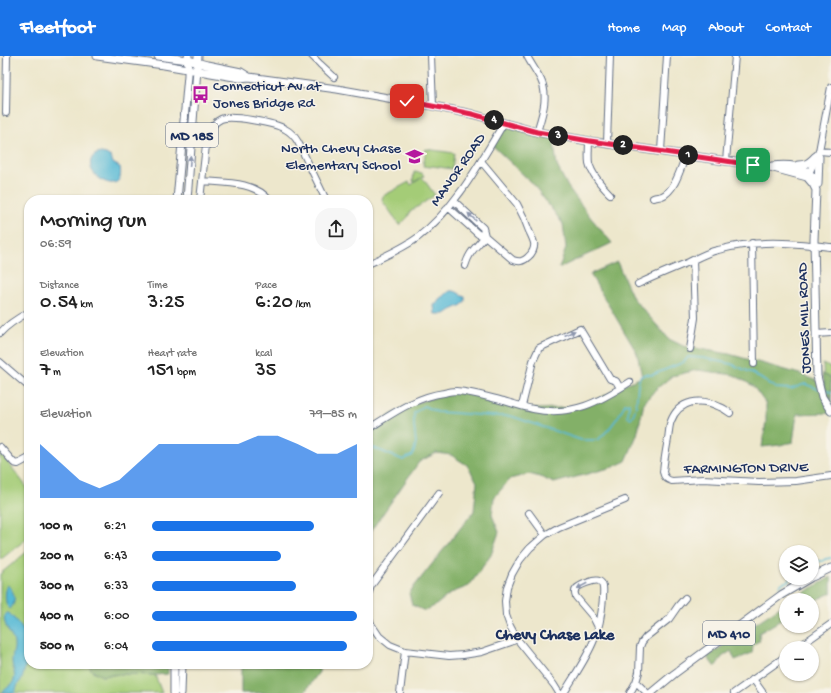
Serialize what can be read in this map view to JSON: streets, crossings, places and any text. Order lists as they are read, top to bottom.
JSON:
{
  "streets": {
    "main road": ["MD 185", "JONES MILL ROAD", "MD 410"],
    "street": ["MANOR ROAD", "FARMINGTON DRIVE"]
  },
  "districts": ["Chevy Chase Lake"],
  "places": {
    "bus stop": ["Connecticut Av at Jones Bridge Rd"],
    "school or university": ["North Chevy Chase Elementary School"]
  },
  "page": {
    "header": "Fleetfoot",
    "nav": [
      "Home",
      "Map",
      "About",
      "Contact"
    ],
    "pins": [
      "4",
      "3",
      "2",
      "1"
    ],
    "heading": ["Morning run", "06:59"],
    "stats": [
      ["Distance", "0.54 km"],
      ["Time", "3:25"],
      ["Pace", "6:20 /km"],
      ["Elevation", "7 m"],
      ["Heart rate", "151 bpm"],
      ["kcal", "35"]
    ],
    "chart": ["Elevation", "79–85 m"],
    "list": [
      {
        "name": "100 m",
        "note": "6:21"
      },
      {
        "name": "200 m",
        "note": "6:43"
      },
      {
        "name": "300 m",
        "note": "6:33"
      },
      {
        "name": "400 m",
        "note": "6:00"
      },
      {
        "name": "500 m",
        "note": "6:04"
      }
    ],
    "map_buttons": ["+", "−"]
  }
}
